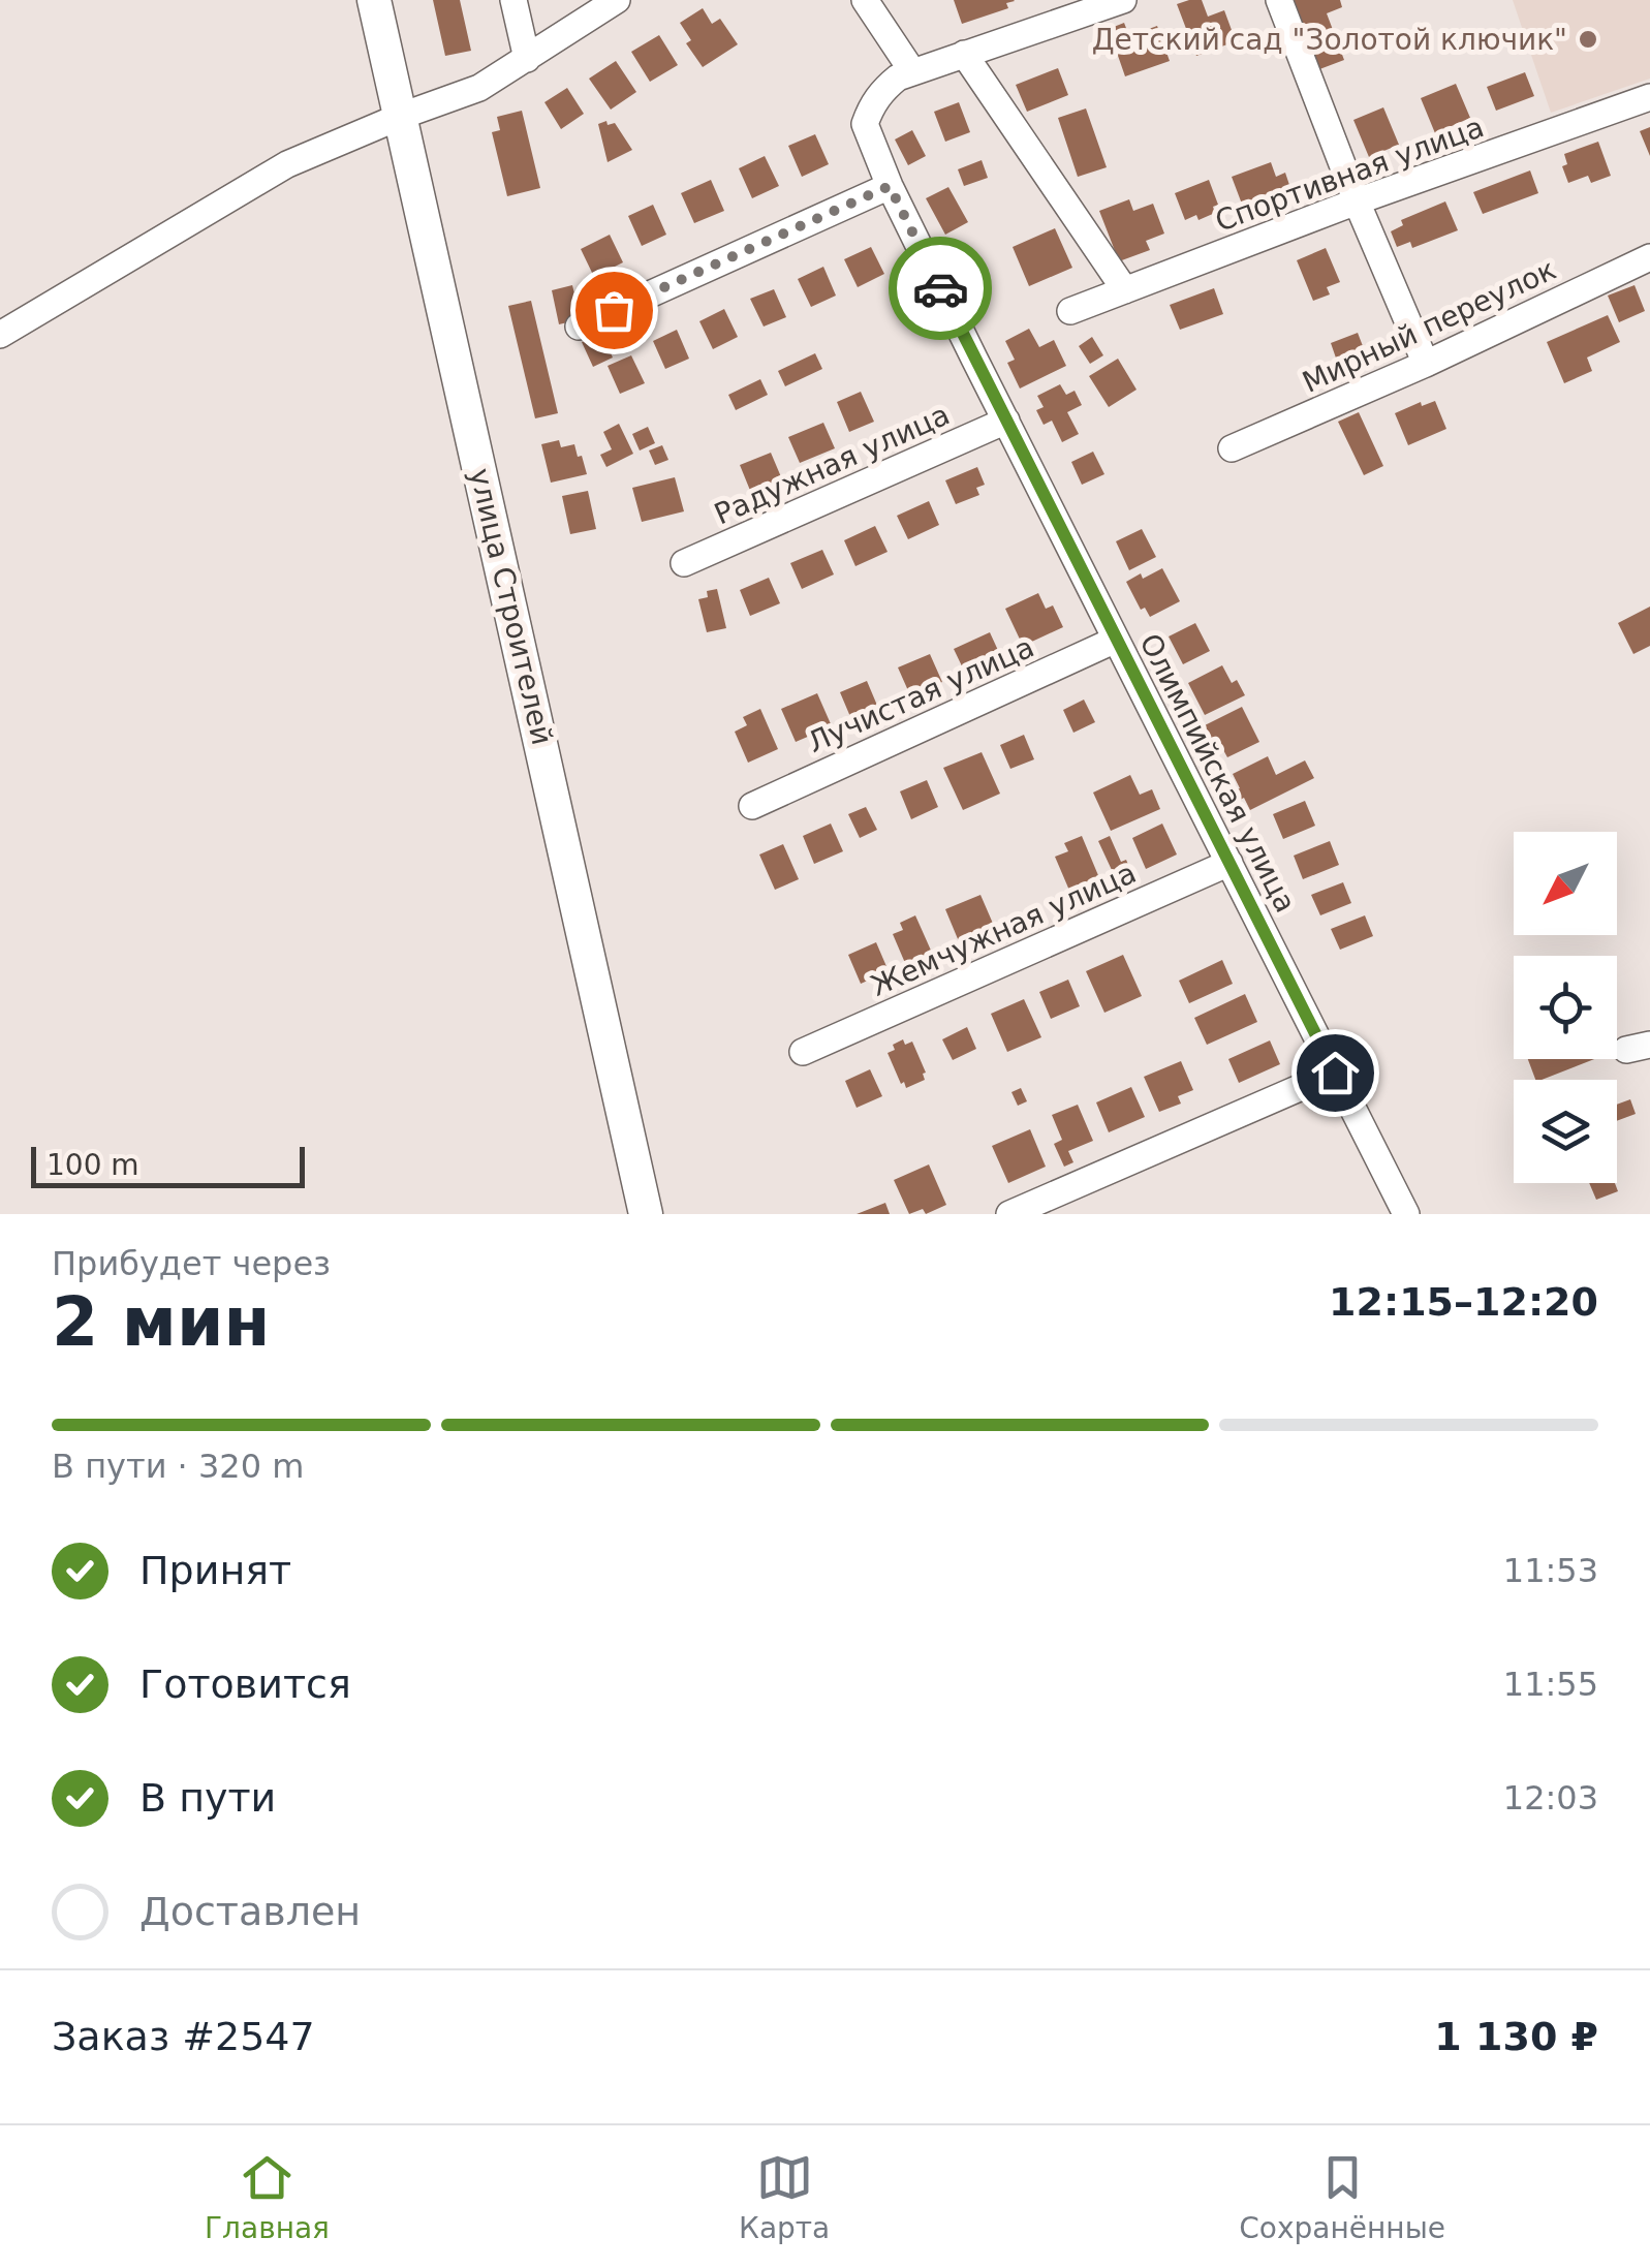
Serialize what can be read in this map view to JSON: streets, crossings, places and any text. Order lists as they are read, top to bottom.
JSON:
{
  "streets": {
    "main road": ["улица Строителей"],
    "street": [
      "Спортивная улица",
      "Мирный переулок",
      "Радужная улица",
      "Лучистая улица",
      "Олимпийская улица",
      "Жемчужная улица"
    ]
  },
  "crossings": [
    ["Радужная улица", "Олимпийская улица"],
    ["Лучистая улица", "Олимпийская улица"],
    ["Олимпийская улица", "Жемчужная улица"]
  ],
  "places": ["Детский сад \"Золотой ключик\""],
  "scale_bar": "100 m",
  "north": "bottom left",
  "page": {
    "scale": "100 m",
    "heading": ["2 мин", "Прибудет через", "12:15–12:20"],
    "panel": ["Заказ #2547", "1 130 ₽"],
    "bar": "В пути · 320 m",
    "list": [
      ["Принят", "11:53"],
      ["Готовится", "11:55"],
      ["В пути", "12:03"],
      "Доставлен"
    ],
    "tabs": ["Главная", "Карта", "Сохранённые"]
  }
}
